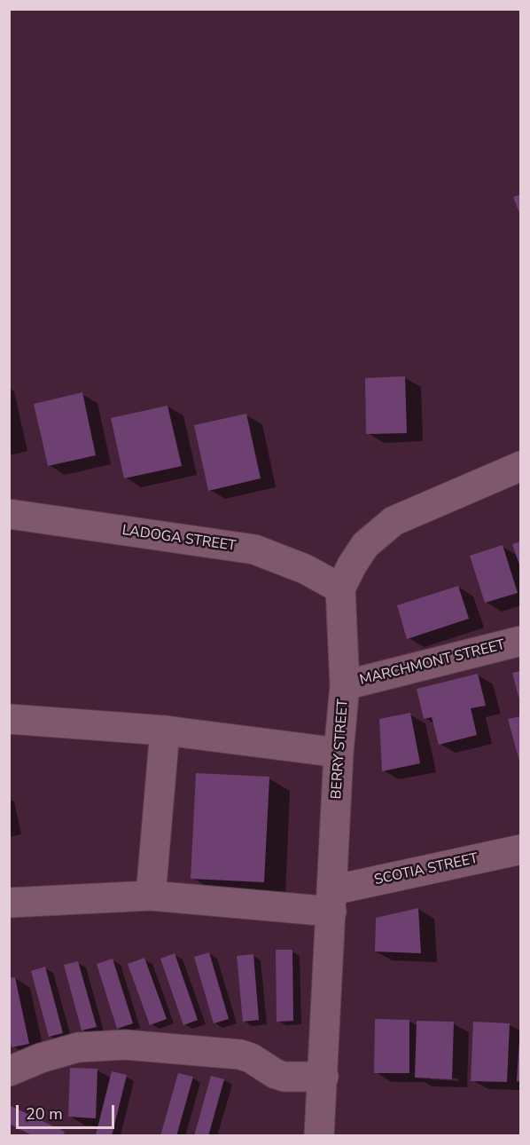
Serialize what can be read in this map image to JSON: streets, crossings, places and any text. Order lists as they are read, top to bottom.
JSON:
{
  "streets": {
    "street": [
      "LADOGA STREET",
      "MARCHMONT STREET",
      "BERRY STREET",
      "SCOTIA STREET"
    ]
  },
  "crossings": [
    ["LADOGA STREET", "BERRY STREET"],
    ["MARCHMONT STREET", "BERRY STREET"],
    ["BERRY STREET", "SCOTIA STREET"]
  ],
  "scale_bar": "20 m"
}
